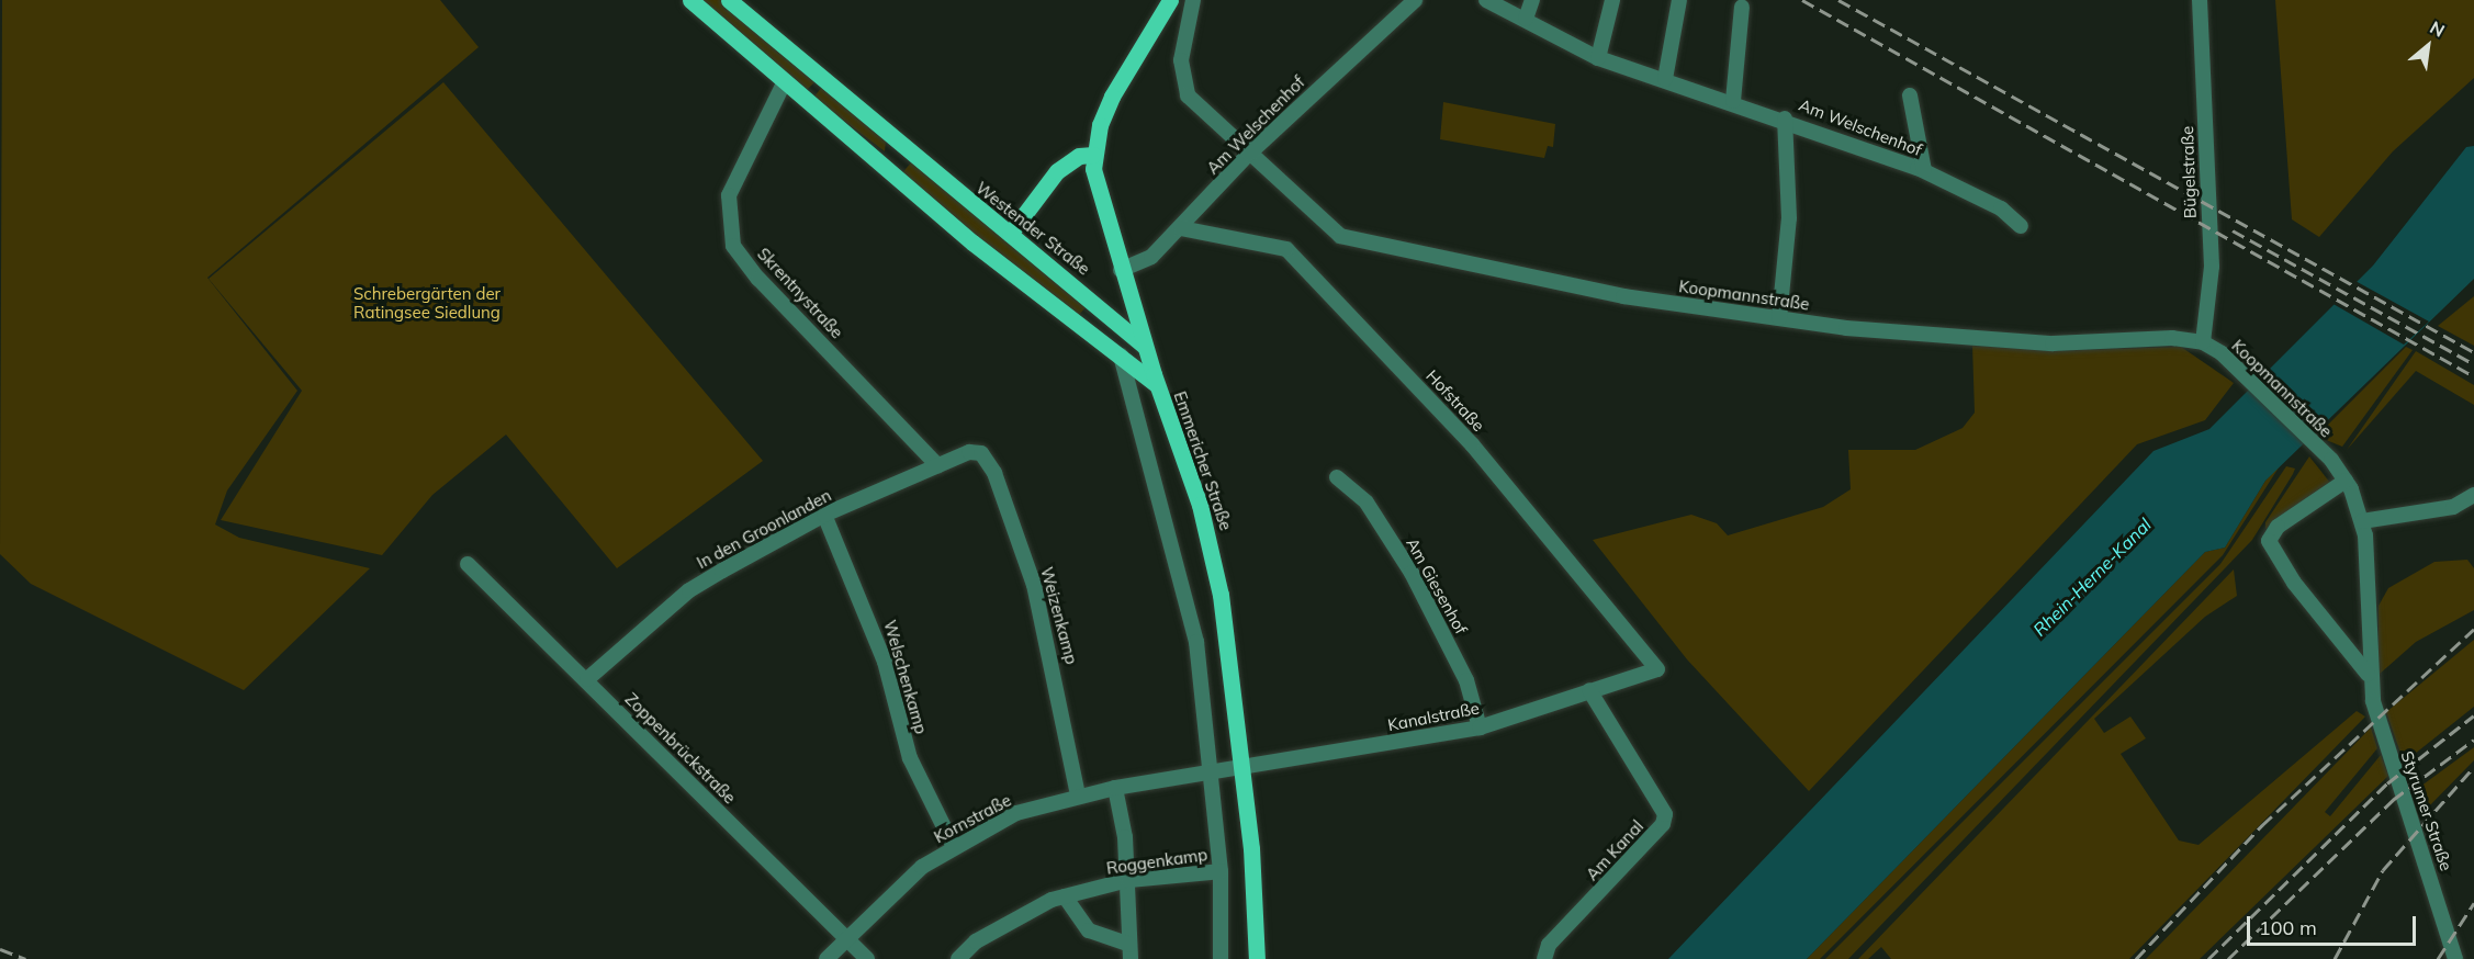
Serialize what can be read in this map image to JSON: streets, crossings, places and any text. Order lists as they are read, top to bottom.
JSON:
{
  "streets": {
    "main road": ["Westender Straße", "Emmericher Straße"],
    "street": [
      "Am Welschenhof",
      "Bügelstraße",
      "Skrentnystraße",
      "Koopmannstraße",
      "Hofstraße",
      "In den Groonlanden",
      "Am Giesenhof",
      "Weizenkamp",
      "Welschenkamp",
      "Kanalstraße",
      "Zoppenbrückstraße",
      "Styrumer Straße",
      "Kornstraße",
      "Am Kanal",
      "Roggenkamp"
    ]
  },
  "crossings": [
    ["Am Welschenhof", "Koopmannstraße"],
    ["Am Welschenhof", "Hofstraße"],
    ["Am Welschenhof", "Emmericher Straße"],
    ["Bügelstraße", "Koopmannstraße"],
    ["Westender Straße", "Emmericher Straße"],
    ["Skrentnystraße", "In den Groonlanden"],
    ["Koopmannstraße", "Styrumer Straße"],
    ["Hofstraße", "Kanalstraße"],
    ["Emmericher Straße", "Kanalstraße"],
    ["In den Groonlanden", "Weizenkamp"],
    ["In den Groonlanden", "Welschenkamp"],
    ["In den Groonlanden", "Zoppenbrückstraße"],
    ["Am Giesenhof", "Kanalstraße"],
    ["Weizenkamp", "Kornstraße"],
    ["Welschenkamp", "Kornstraße"],
    ["Kanalstraße", "Kornstraße"],
    ["Kanalstraße", "Am Kanal"],
    ["Zoppenbrückstraße", "Kornstraße"]
  ],
  "water": ["Rhein-Herne-Kanal"],
  "parks": ["Schrebergärten der Ratingsee Siedlung"],
  "scale_bar": "100 m",
  "north": "top right"
}
